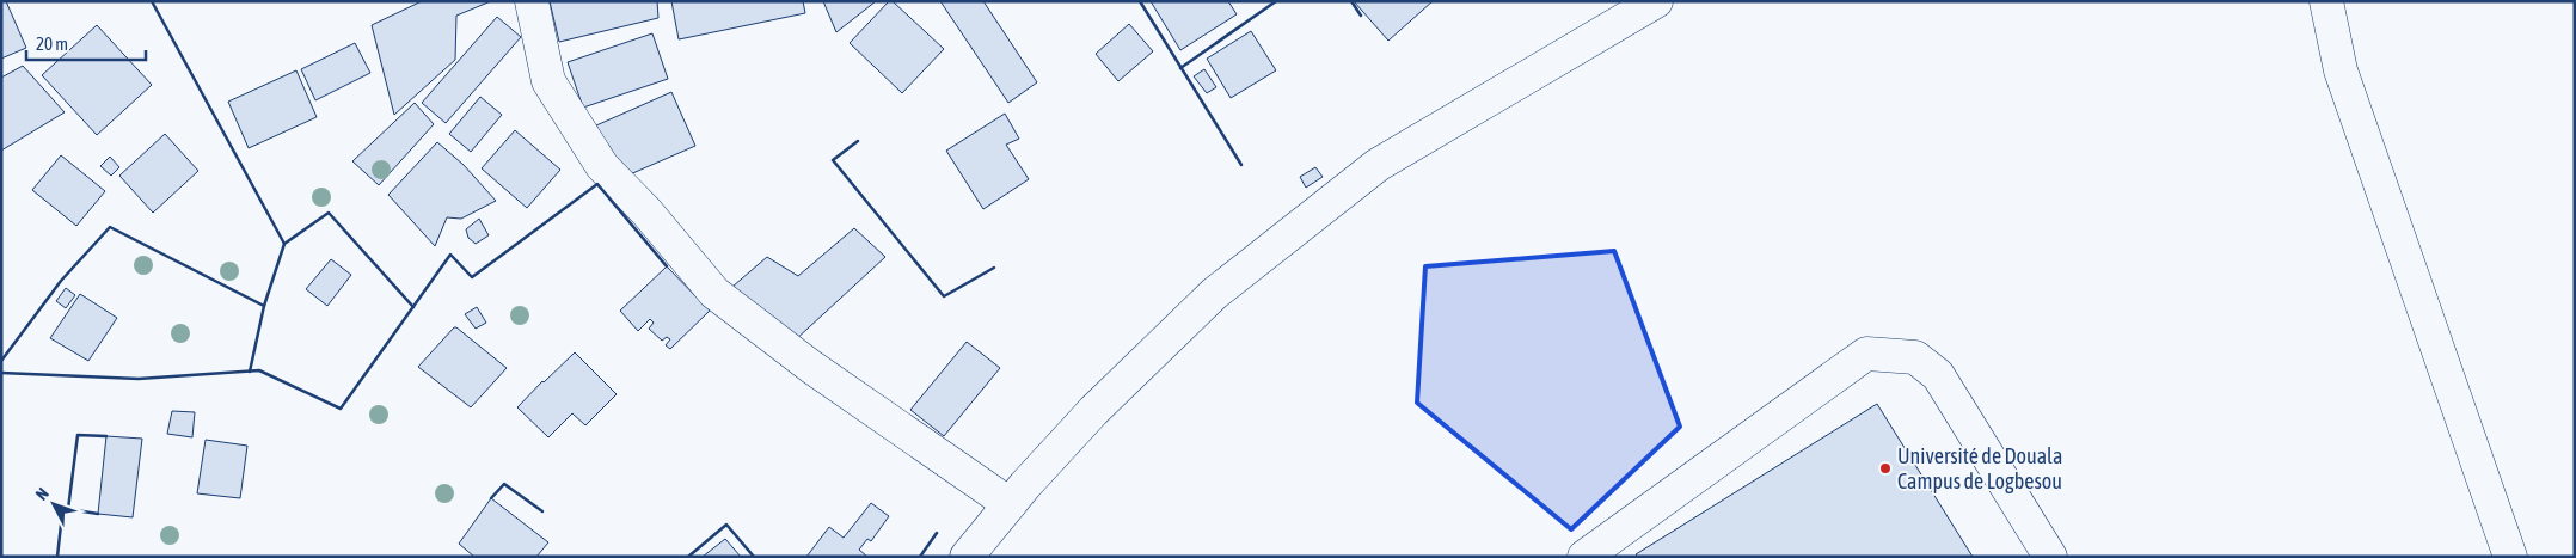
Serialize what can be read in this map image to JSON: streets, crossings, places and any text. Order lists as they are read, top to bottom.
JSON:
{
  "places": ["Université de Douala Campus de Logbesou"],
  "scale_bar": "20 m",
  "north": "top left"
}
